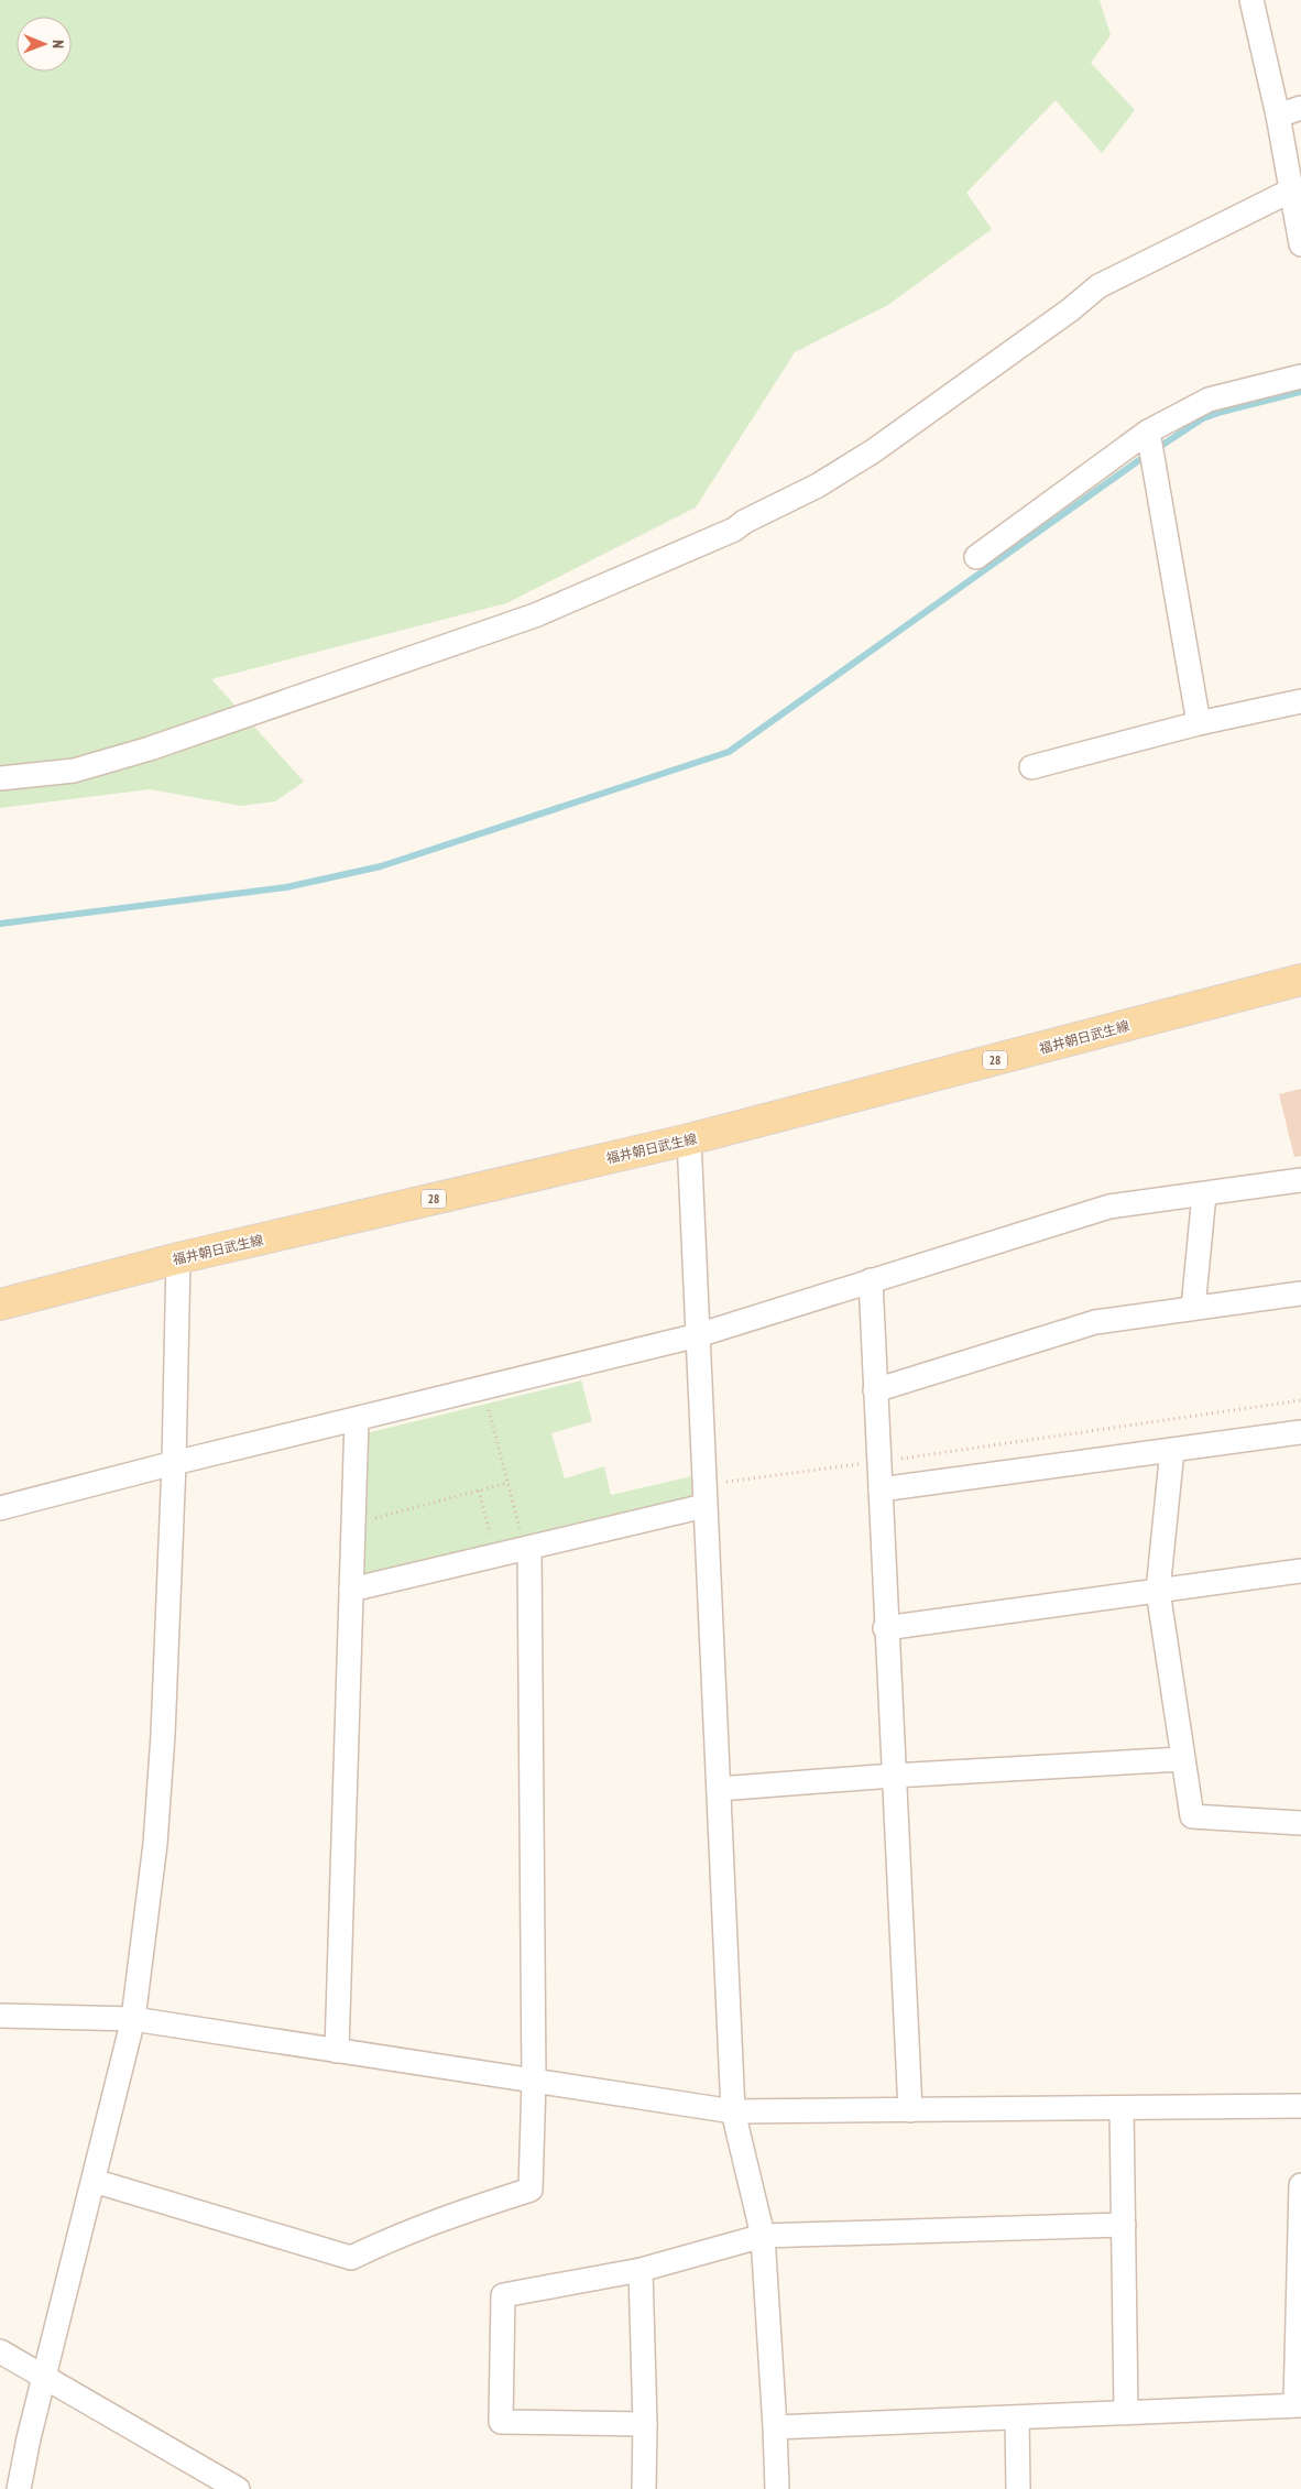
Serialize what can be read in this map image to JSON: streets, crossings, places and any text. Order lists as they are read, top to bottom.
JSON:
{
  "streets": {
    "main road": ["福井朝日武生線", "28"]
  },
  "north": "right"
}
